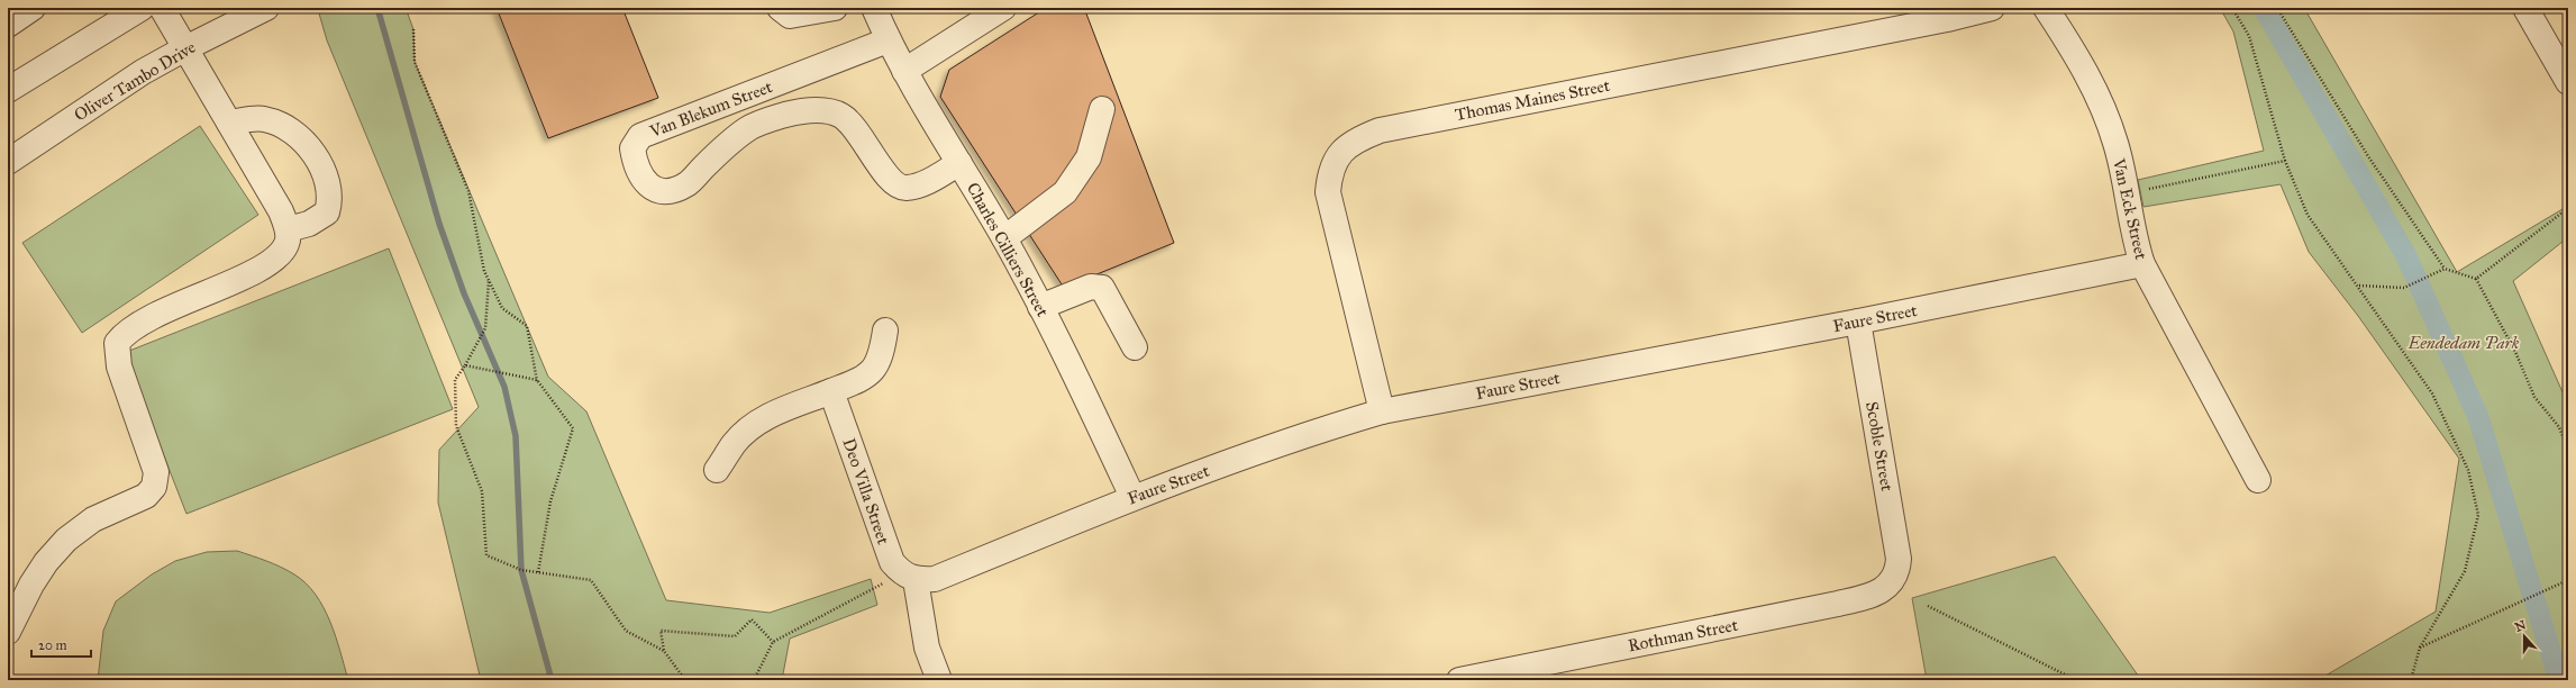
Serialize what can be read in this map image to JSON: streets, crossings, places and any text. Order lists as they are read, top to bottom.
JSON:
{
  "streets": {
    "street": [
      "Oliver Tambo Drive",
      "Thomas Maines Street",
      "Van Blekum Street",
      "Van Eck Street",
      "Charles Cilliers Street",
      "Faure Street",
      "Scoble Street",
      "Deo Villa Street",
      "Rothman Street"
    ]
  },
  "crossings": [
    ["Thomas Maines Street", "Faure Street"],
    ["Van Blekum Street", "Charles Cilliers Street"],
    ["Van Eck Street", "Faure Street"],
    ["Charles Cilliers Street", "Faure Street"],
    ["Faure Street", "Scoble Street"],
    ["Faure Street", "Deo Villa Street"],
    ["Scoble Street", "Rothman Street"]
  ],
  "parks": ["Eendedam Park"],
  "scale_bar": "20 m",
  "north": "top"
}
